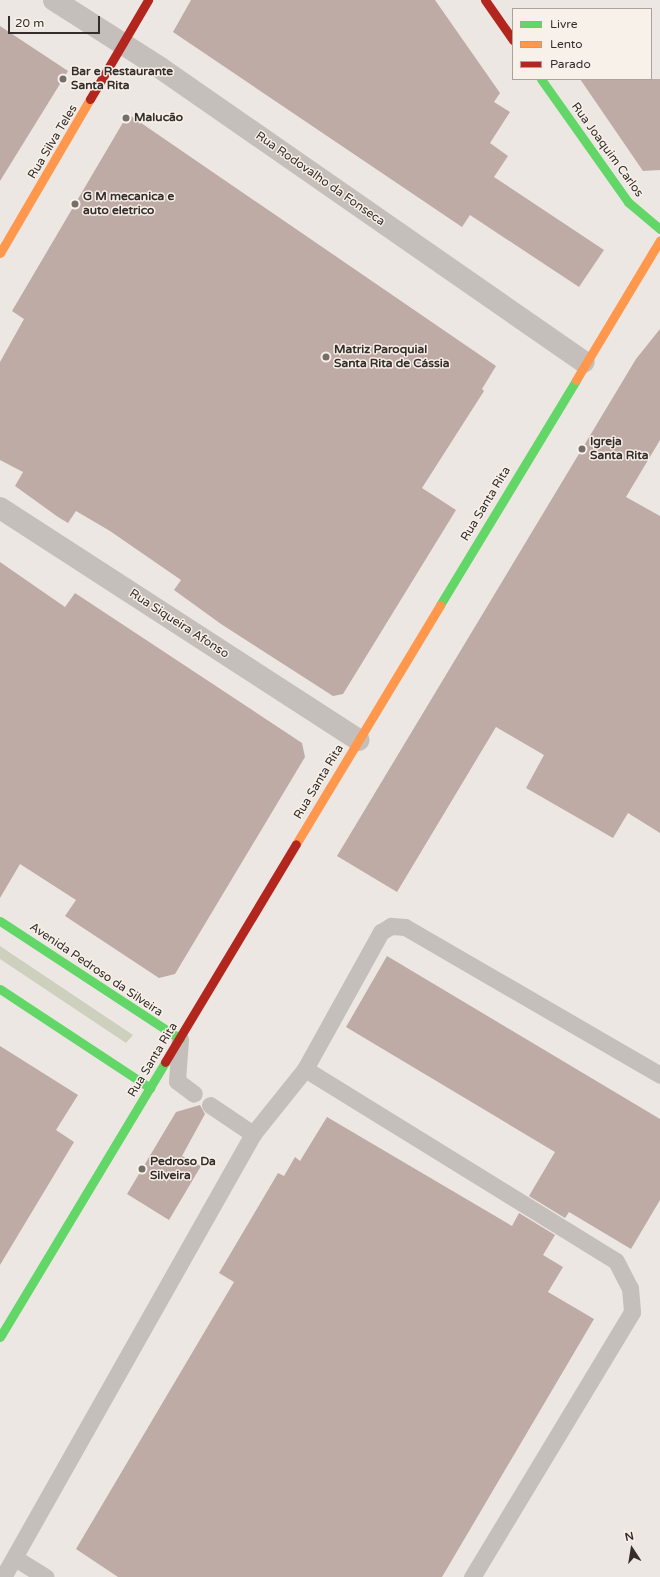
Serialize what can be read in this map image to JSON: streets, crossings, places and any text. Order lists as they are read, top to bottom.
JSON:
{
  "streets": {
    "main road": [
      "Rua Silva Teles",
      "Rua Joaquim Carlos",
      "Rua Santa Rita",
      "Avenida Pedroso da Silveira"
    ],
    "street": ["Rua Rodovalho da Fonseca", "Rua Siqueira Afonso"]
  },
  "crossings": [
    ["Rua Silva Teles", "Rua Rodovalho da Fonseca"],
    ["Rua Rodovalho da Fonseca", "Rua Santa Rita"],
    ["Rua Santa Rita", "Rua Siqueira Afonso"],
    ["Rua Santa Rita", "Avenida Pedroso da Silveira"]
  ],
  "places": [
    "Bar e Restaurante Santa Rita",
    "Malucão",
    "G M mecanica e auto eletrico",
    "Matriz Paroquial Santa Rita de Cássia",
    "Igreja Santa Rita",
    "Pedroso Da Silveira"
  ],
  "legend": ["Livre", "Lento", "Parado"],
  "scale_bar": "20 m",
  "north": "top"
}
